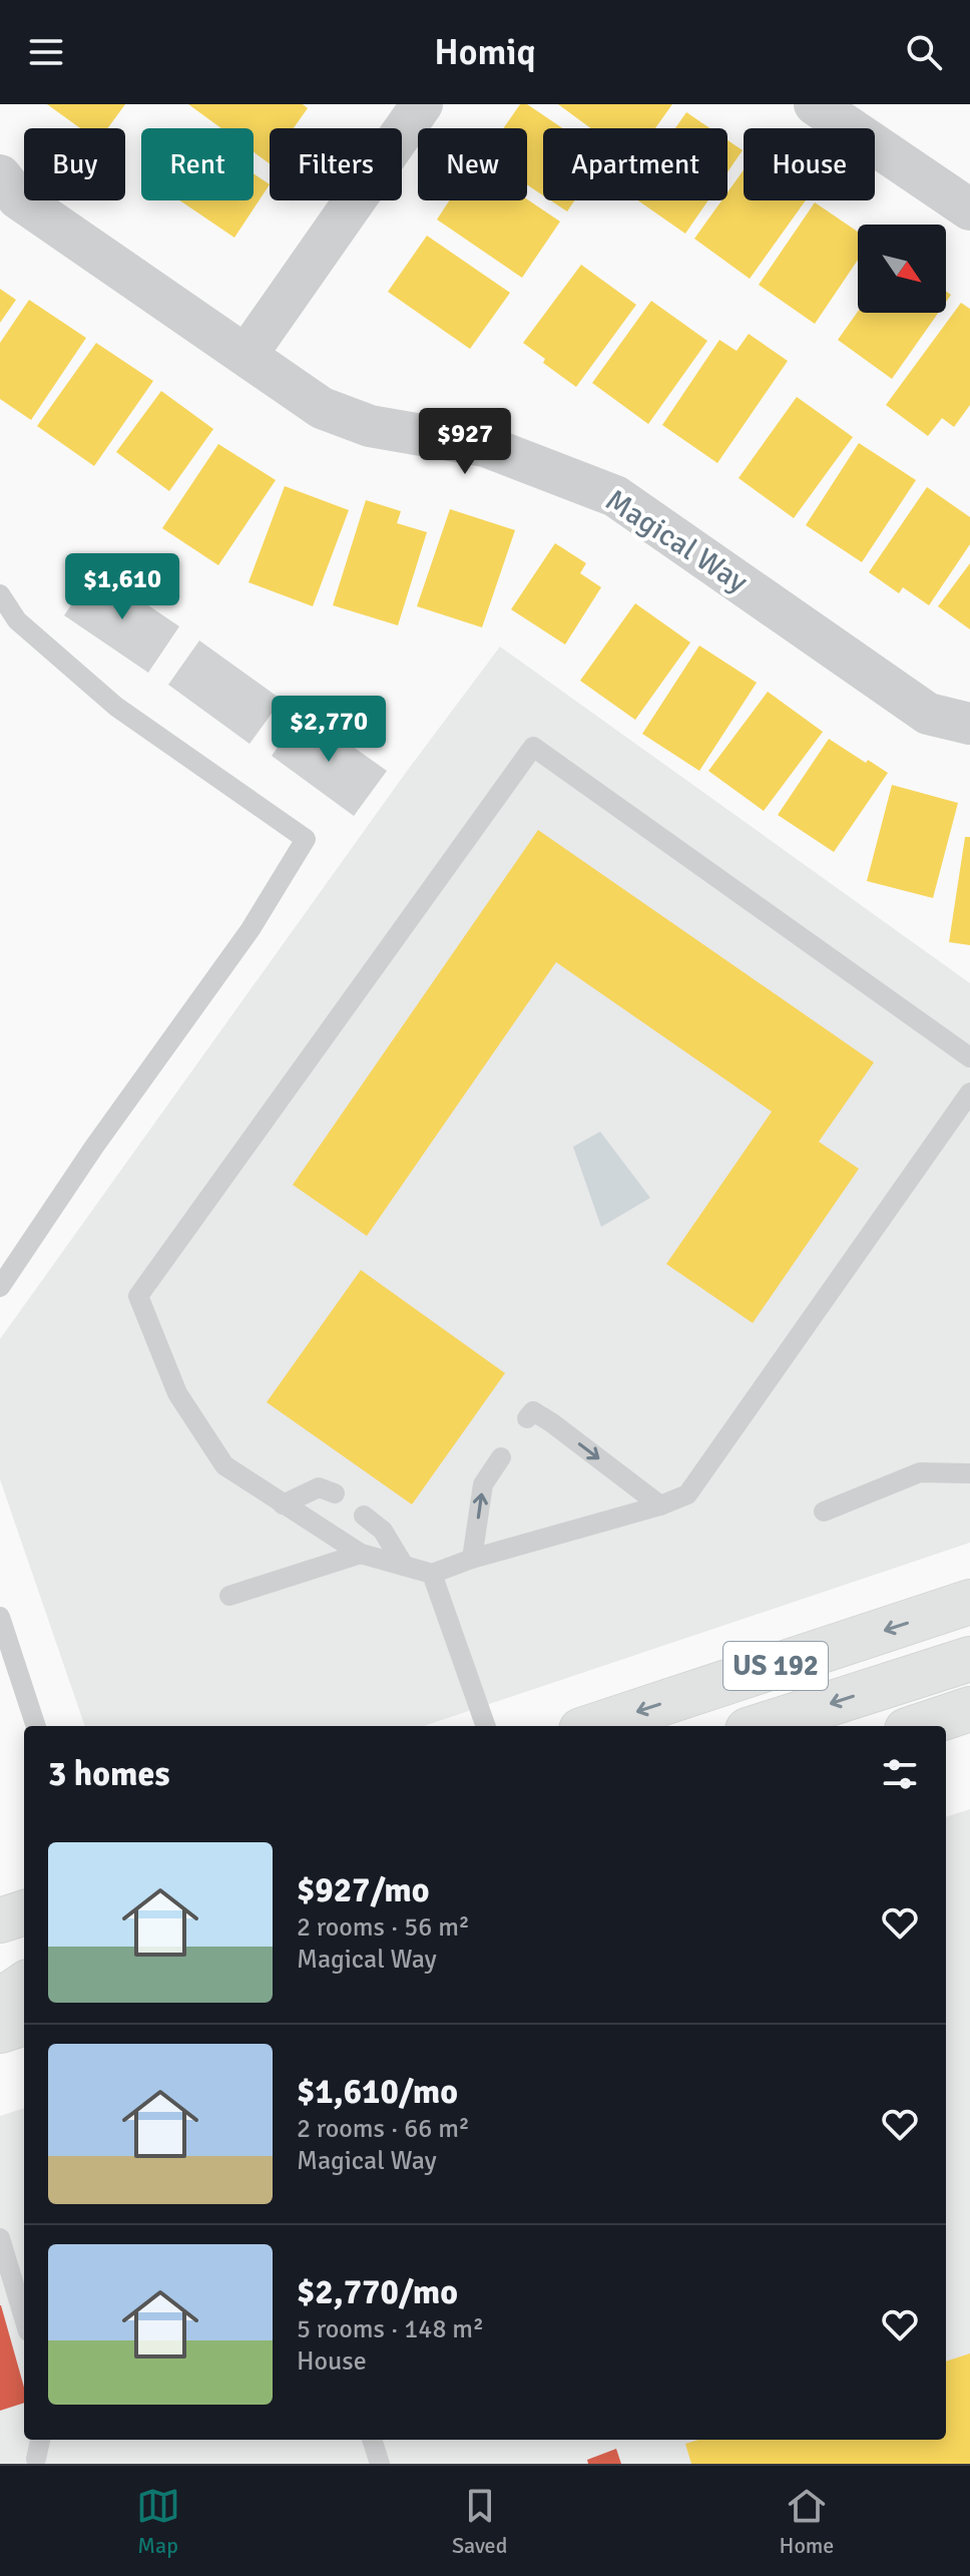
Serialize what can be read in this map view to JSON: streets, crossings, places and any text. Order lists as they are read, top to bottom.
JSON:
{
  "streets": {
    "highway": ["US 192"],
    "street": ["Magical Way"]
  },
  "north": "bottom right",
  "page": {
    "header": "Homiq",
    "chip": [
      "Buy",
      "Rent",
      "Filters",
      "New",
      "Apartment",
      "House"
    ],
    "price": ["$927", "$1,610", "$2,770"],
    "heading": "3 homes",
    "list": [
      {
        "name": "$927/mo",
        "note": "2 rooms · 56 m² · Magical Way"
      },
      {
        "name": "$1,610/mo",
        "note": "2 rooms · 66 m² · Magical Way"
      },
      {
        "name": "$2,770/mo",
        "note": "5 rooms · 148 m² · House"
      }
    ],
    "tabs": ["Map", "Saved", "Home"]
  }
}
